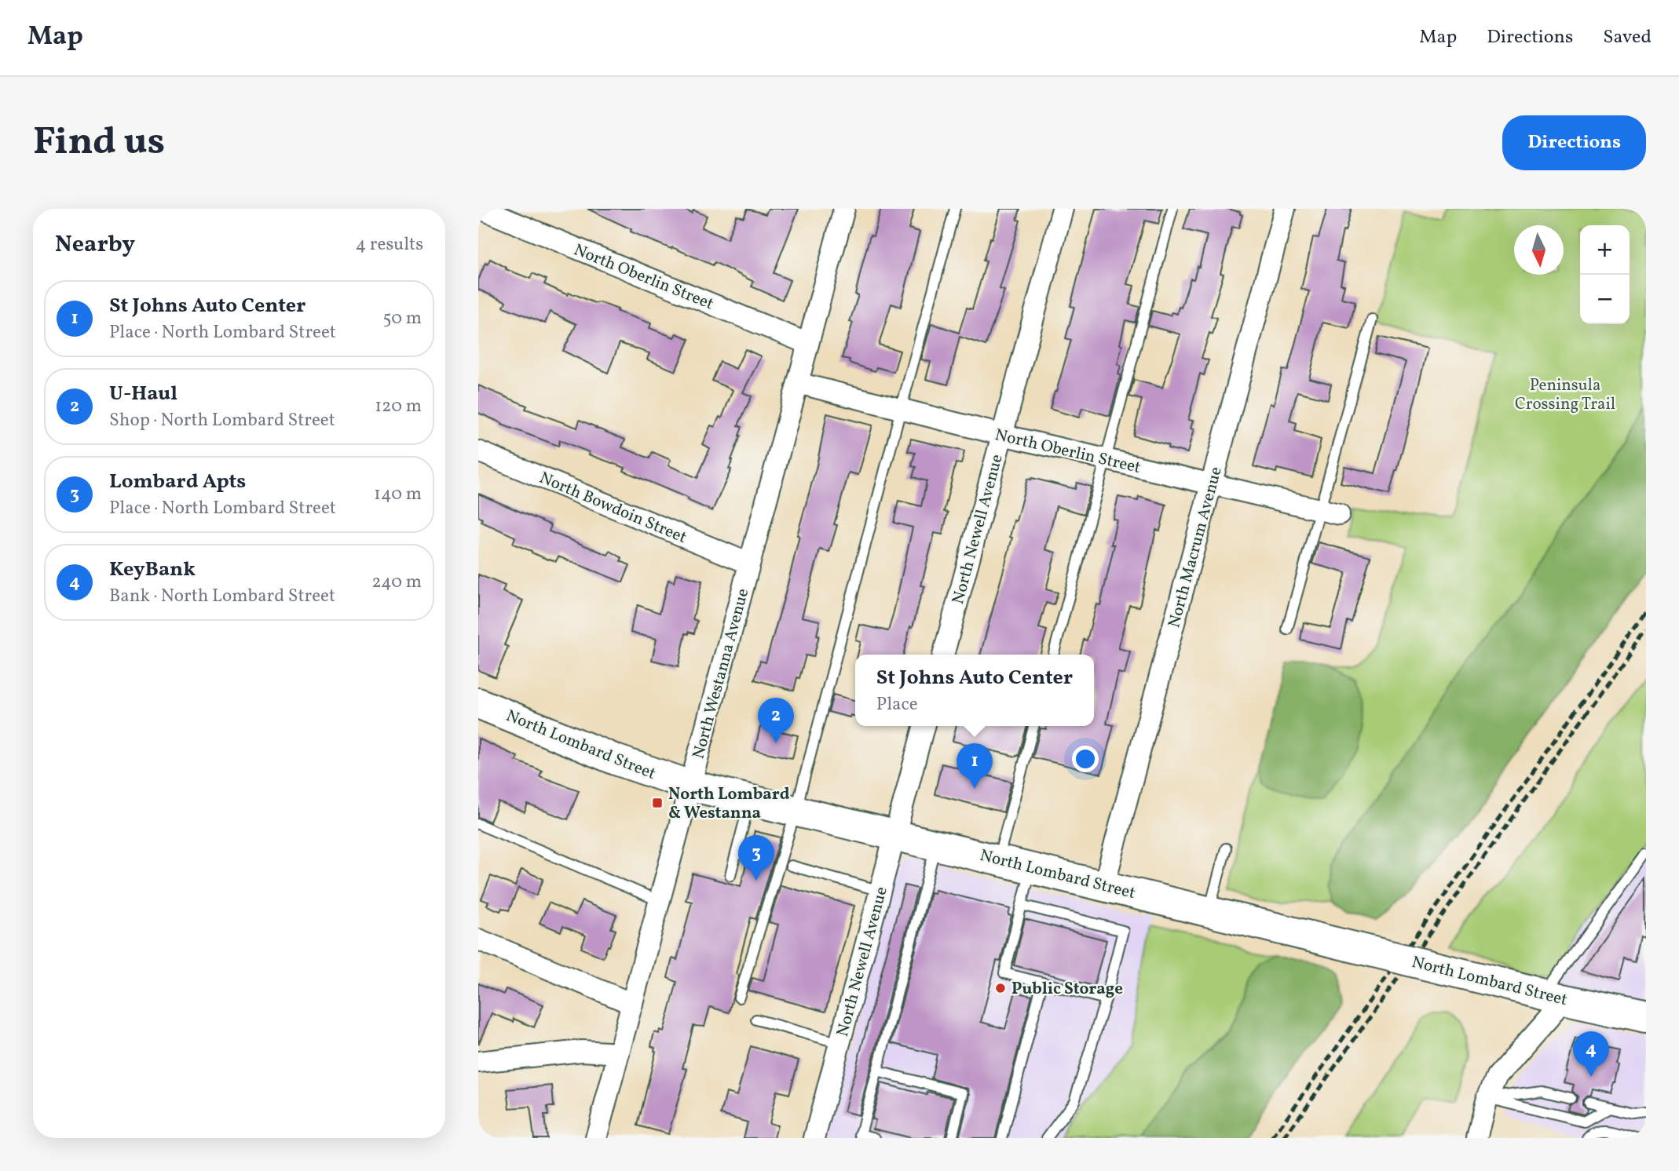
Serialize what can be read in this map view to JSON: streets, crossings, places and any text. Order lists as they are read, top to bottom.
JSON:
{
  "streets": {
    "main road": ["North Lombard Street"],
    "street": [
      "North Oberlin Street",
      "North Bowdoin Street",
      "North Newell Avenue",
      "North Macrum Avenue",
      "North Westanna Avenue"
    ]
  },
  "crossings": [
    ["North Oberlin Street", "North Newell Avenue"],
    ["North Oberlin Street", "North Macrum Avenue"],
    ["North Oberlin Street", "North Westanna Avenue"],
    ["North Bowdoin Street", "North Westanna Avenue"],
    ["North Newell Avenue", "North Lombard Street"],
    ["North Macrum Avenue", "North Lombard Street"],
    ["North Westanna Avenue", "North Lombard Street"]
  ],
  "parks": ["Peninsula Crossing Trail"],
  "places": {
    "transit": ["North Lombard & Westanna"],
    "other": ["Public Storage"]
  },
  "north": "bottom",
  "page": {
    "header": "Map",
    "nav": ["Map", "Directions", "Saved"],
    "buttons": "Directions",
    "title": "Find us",
    "heading": ["Nearby", "4 results"],
    "map_buttons": ["+", "−"],
    "list": [
      {
        "mark": "1",
        "name": "St Johns Auto Center",
        "note": "Place · North Lombard Street",
        "value": "50 m"
      },
      {
        "mark": "2",
        "name": "U-Haul",
        "note": "Shop · North Lombard Street",
        "value": "120 m"
      },
      {
        "mark": "3",
        "name": "Lombard Apts",
        "note": "Place · North Lombard Street",
        "value": "140 m"
      },
      {
        "mark": "4",
        "name": "KeyBank",
        "note": "Bank · North Lombard Street",
        "value": "240 m"
      }
    ],
    "popup": ["St Johns Auto Center", "Place"],
    "pins": [
      "2",
      "1",
      "3",
      "4"
    ]
  }
}
